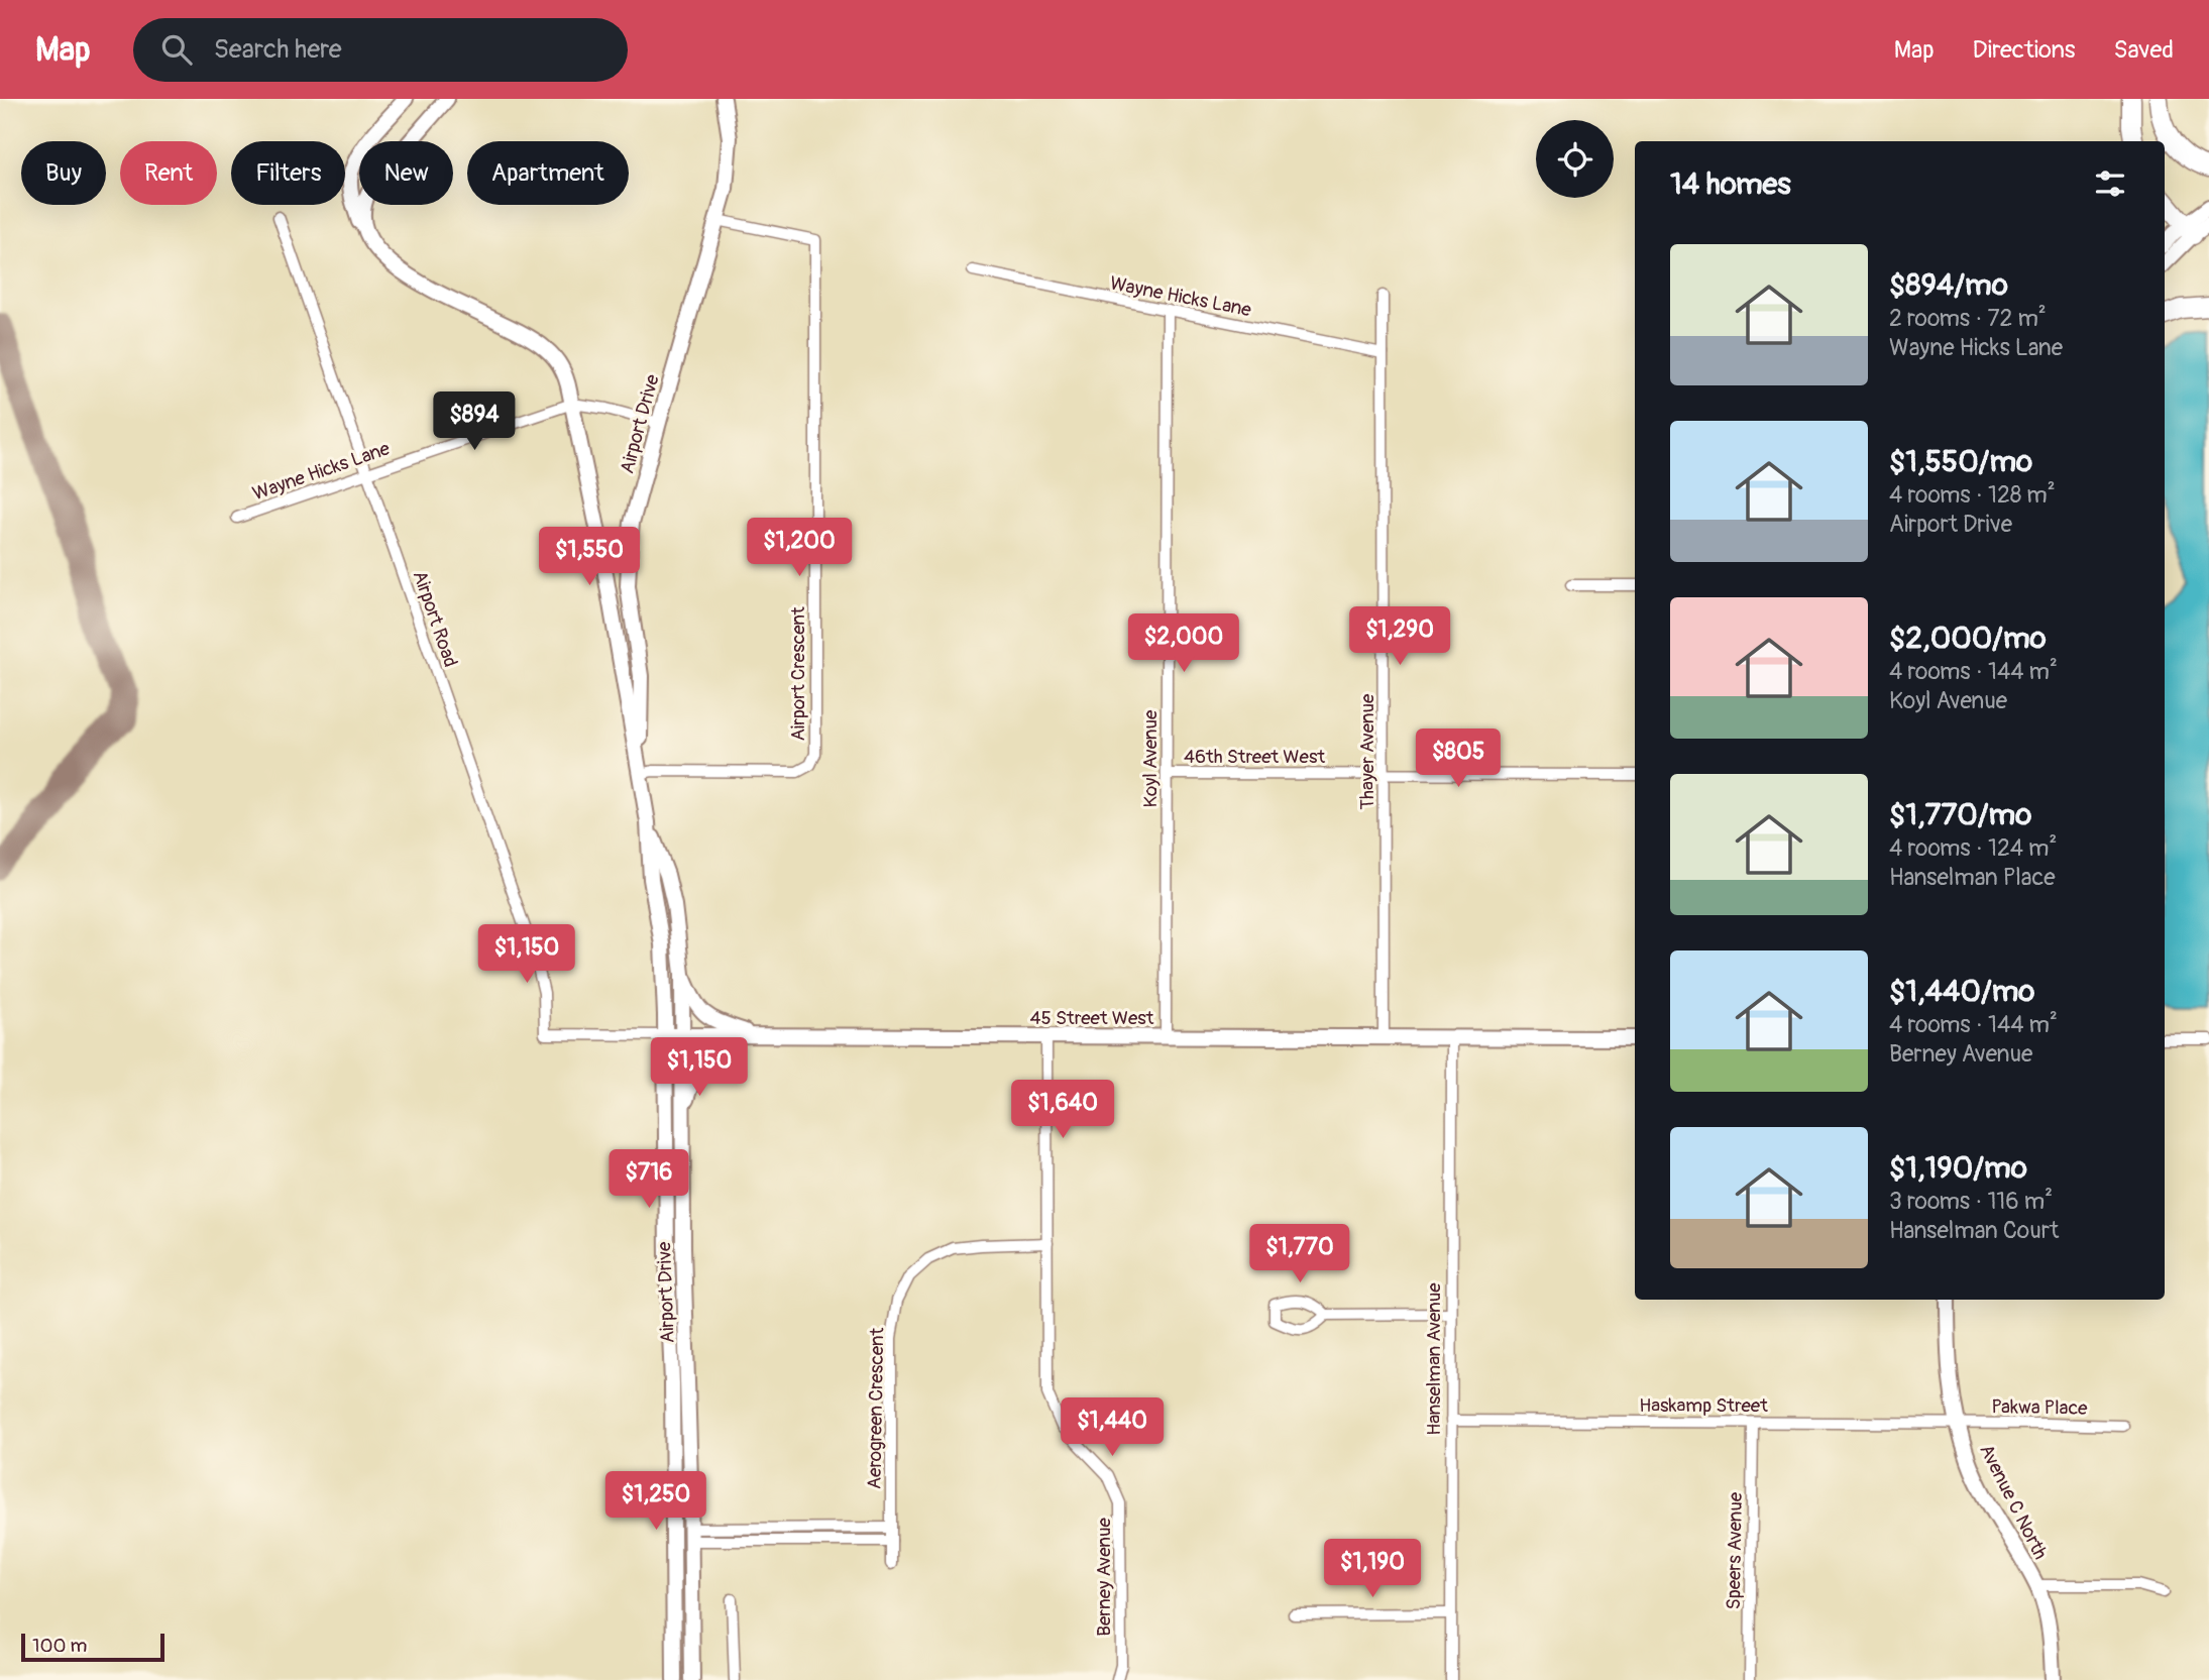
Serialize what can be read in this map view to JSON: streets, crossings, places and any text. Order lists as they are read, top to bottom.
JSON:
{
  "streets": {
    "main road": ["Airport Drive", "45 Street West", "Avenue C North"],
    "street": [
      "Wayne Hicks Lane",
      "Airport Road",
      "Airport Crescent",
      "Thayer Avenue",
      "46th Street West",
      "Koyl Avenue",
      "Hanselman Avenue",
      "Haskamp Street",
      "Pakwa Place",
      "Aerogreen Crescent",
      "Speers Avenue",
      "Berney Avenue"
    ]
  },
  "crossings": [
    ["Wayne Hicks Lane", "Airport Drive"],
    ["Wayne Hicks Lane", "Airport Road"],
    ["Wayne Hicks Lane", "Thayer Avenue"],
    ["Wayne Hicks Lane", "Koyl Avenue"],
    ["Airport Drive", "Airport Crescent"],
    ["Airport Drive", "45 Street West"],
    ["Airport Road", "45 Street West"],
    ["Thayer Avenue", "46th Street West"],
    ["Thayer Avenue", "45 Street West"],
    ["46th Street West", "Koyl Avenue"],
    ["Koyl Avenue", "45 Street West"],
    ["45 Street West", "Hanselman Avenue"],
    ["45 Street West", "Berney Avenue"],
    ["Hanselman Avenue", "Haskamp Street"],
    ["Haskamp Street", "Pakwa Place"],
    ["Haskamp Street", "Avenue C North"],
    ["Haskamp Street", "Speers Avenue"],
    ["Pakwa Place", "Avenue C North"],
    ["Aerogreen Crescent", "Berney Avenue"]
  ],
  "scale_bar": "100 m",
  "page": {
    "header": "Map",
    "search": "Search here",
    "nav": ["Map", "Directions", "Saved"],
    "chip": [
      "Buy",
      "Rent",
      "Filters",
      "New",
      "Apartment"
    ],
    "heading": "14 homes",
    "list": [
      {
        "name": "$894/mo",
        "note": "2 rooms · 72 m² · Wayne Hicks Lane"
      },
      {
        "name": "$1,550/mo",
        "note": "4 rooms · 128 m² · Airport Drive"
      },
      {
        "name": "$2,000/mo",
        "note": "4 rooms · 144 m² · Koyl Avenue"
      },
      {
        "name": "$1,770/mo",
        "note": "4 rooms · 124 m² · Hanselman Place"
      },
      {
        "name": "$1,440/mo",
        "note": "4 rooms · 144 m² · Berney Avenue"
      },
      {
        "name": "$1,190/mo",
        "note": "3 rooms · 116 m² · Hanselman Court"
      }
    ],
    "price": [
      "$894",
      "$1,200",
      "$1,550",
      "$1,290",
      "$2,000",
      "$805",
      "$1,150",
      "$1,150",
      "$1,640",
      "$716",
      "$1,770",
      "$1,440",
      "$1,250",
      "$1,190"
    ],
    "scale": "100 m"
  }
}
